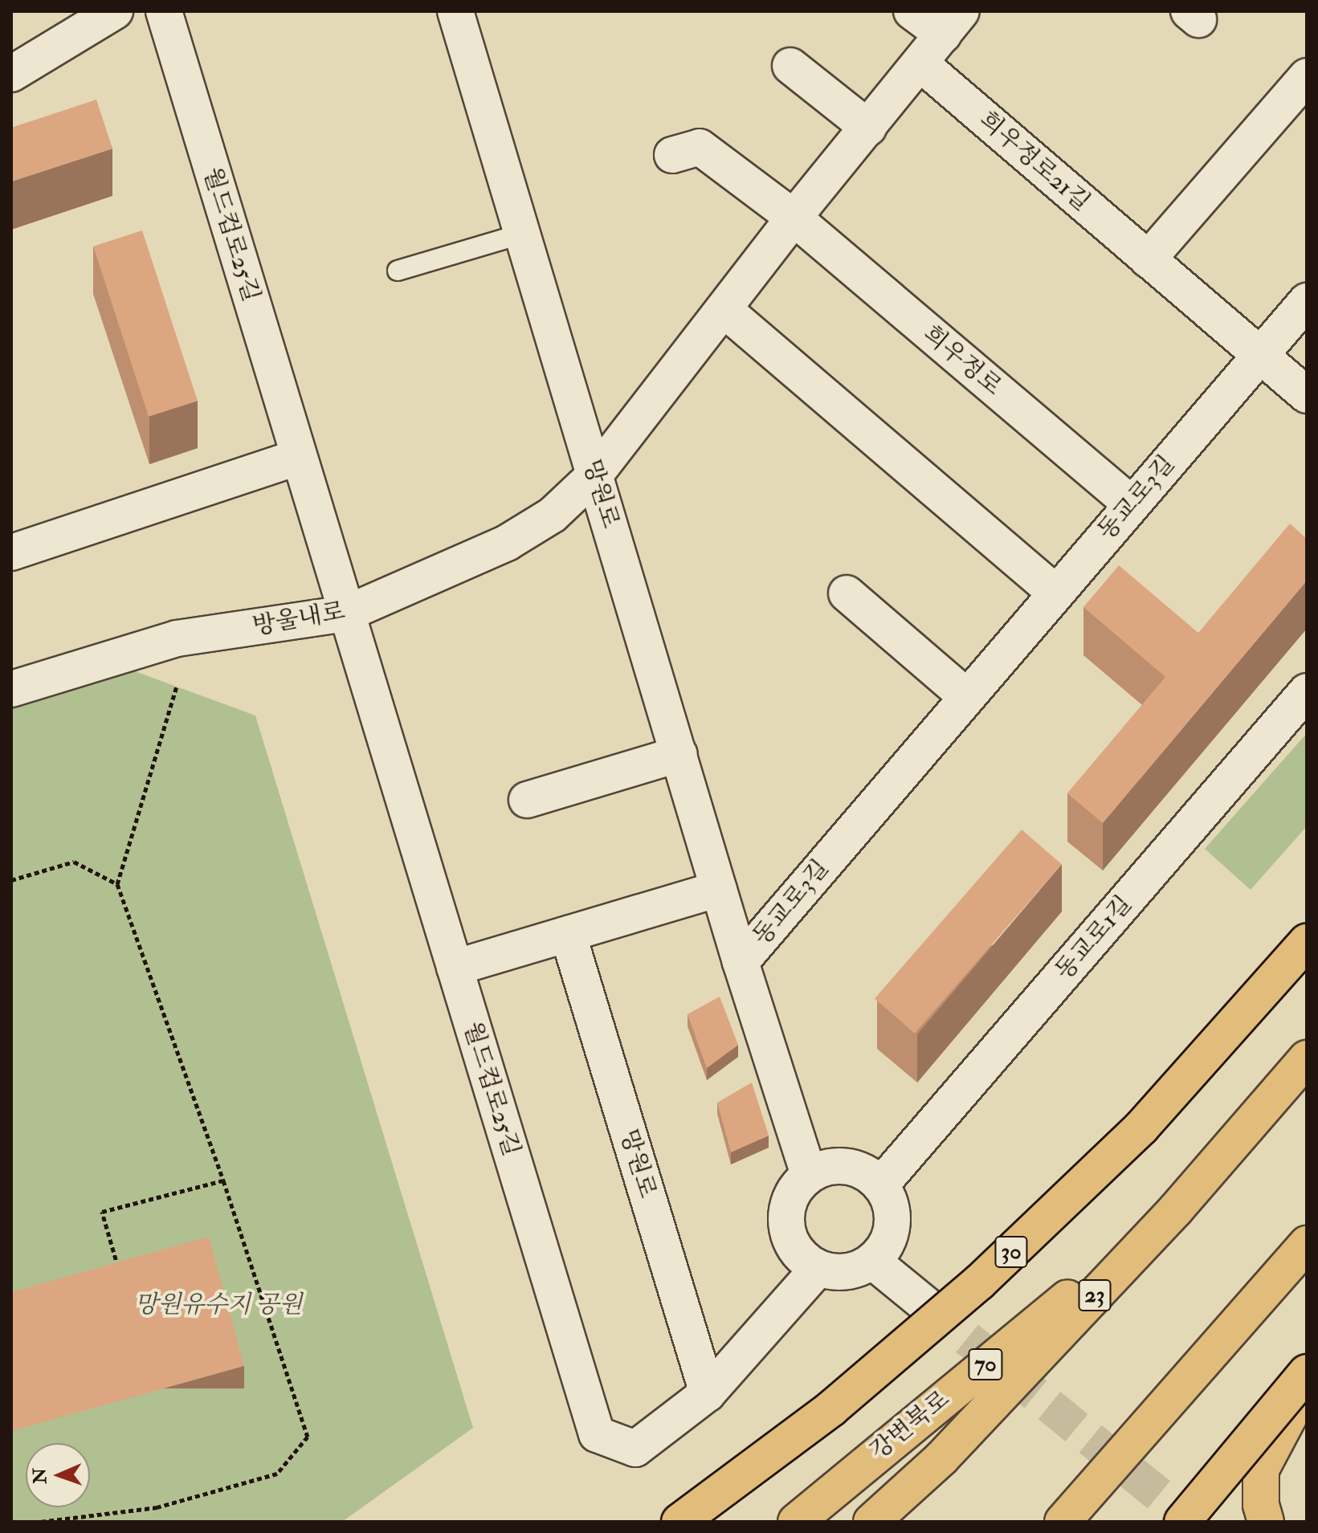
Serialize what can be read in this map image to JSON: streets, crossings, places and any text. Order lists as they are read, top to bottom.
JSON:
{
  "streets": {
    "highway": [
      "30",
      "23",
      "70",
      "강변북로"
    ],
    "street": [
      "희우정로21길",
      "월드컵로25길",
      "희우정로",
      "망원로",
      "동교로3길",
      "방울내로",
      "동교로1길"
    ]
  },
  "crossings": [
    ["희우정로21길", "동교로3길"],
    ["월드컵로25길", "망원로"],
    ["월드컵로25길", "방울내로"],
    ["월드컵로25길", "동교로1길"],
    ["희우정로", "동교로3길"],
    ["망원로", "동교로3길"],
    ["망원로", "방울내로"],
    ["망원로", "동교로1길"]
  ],
  "parks": ["망원유수지 공원"],
  "north": "left"
}
